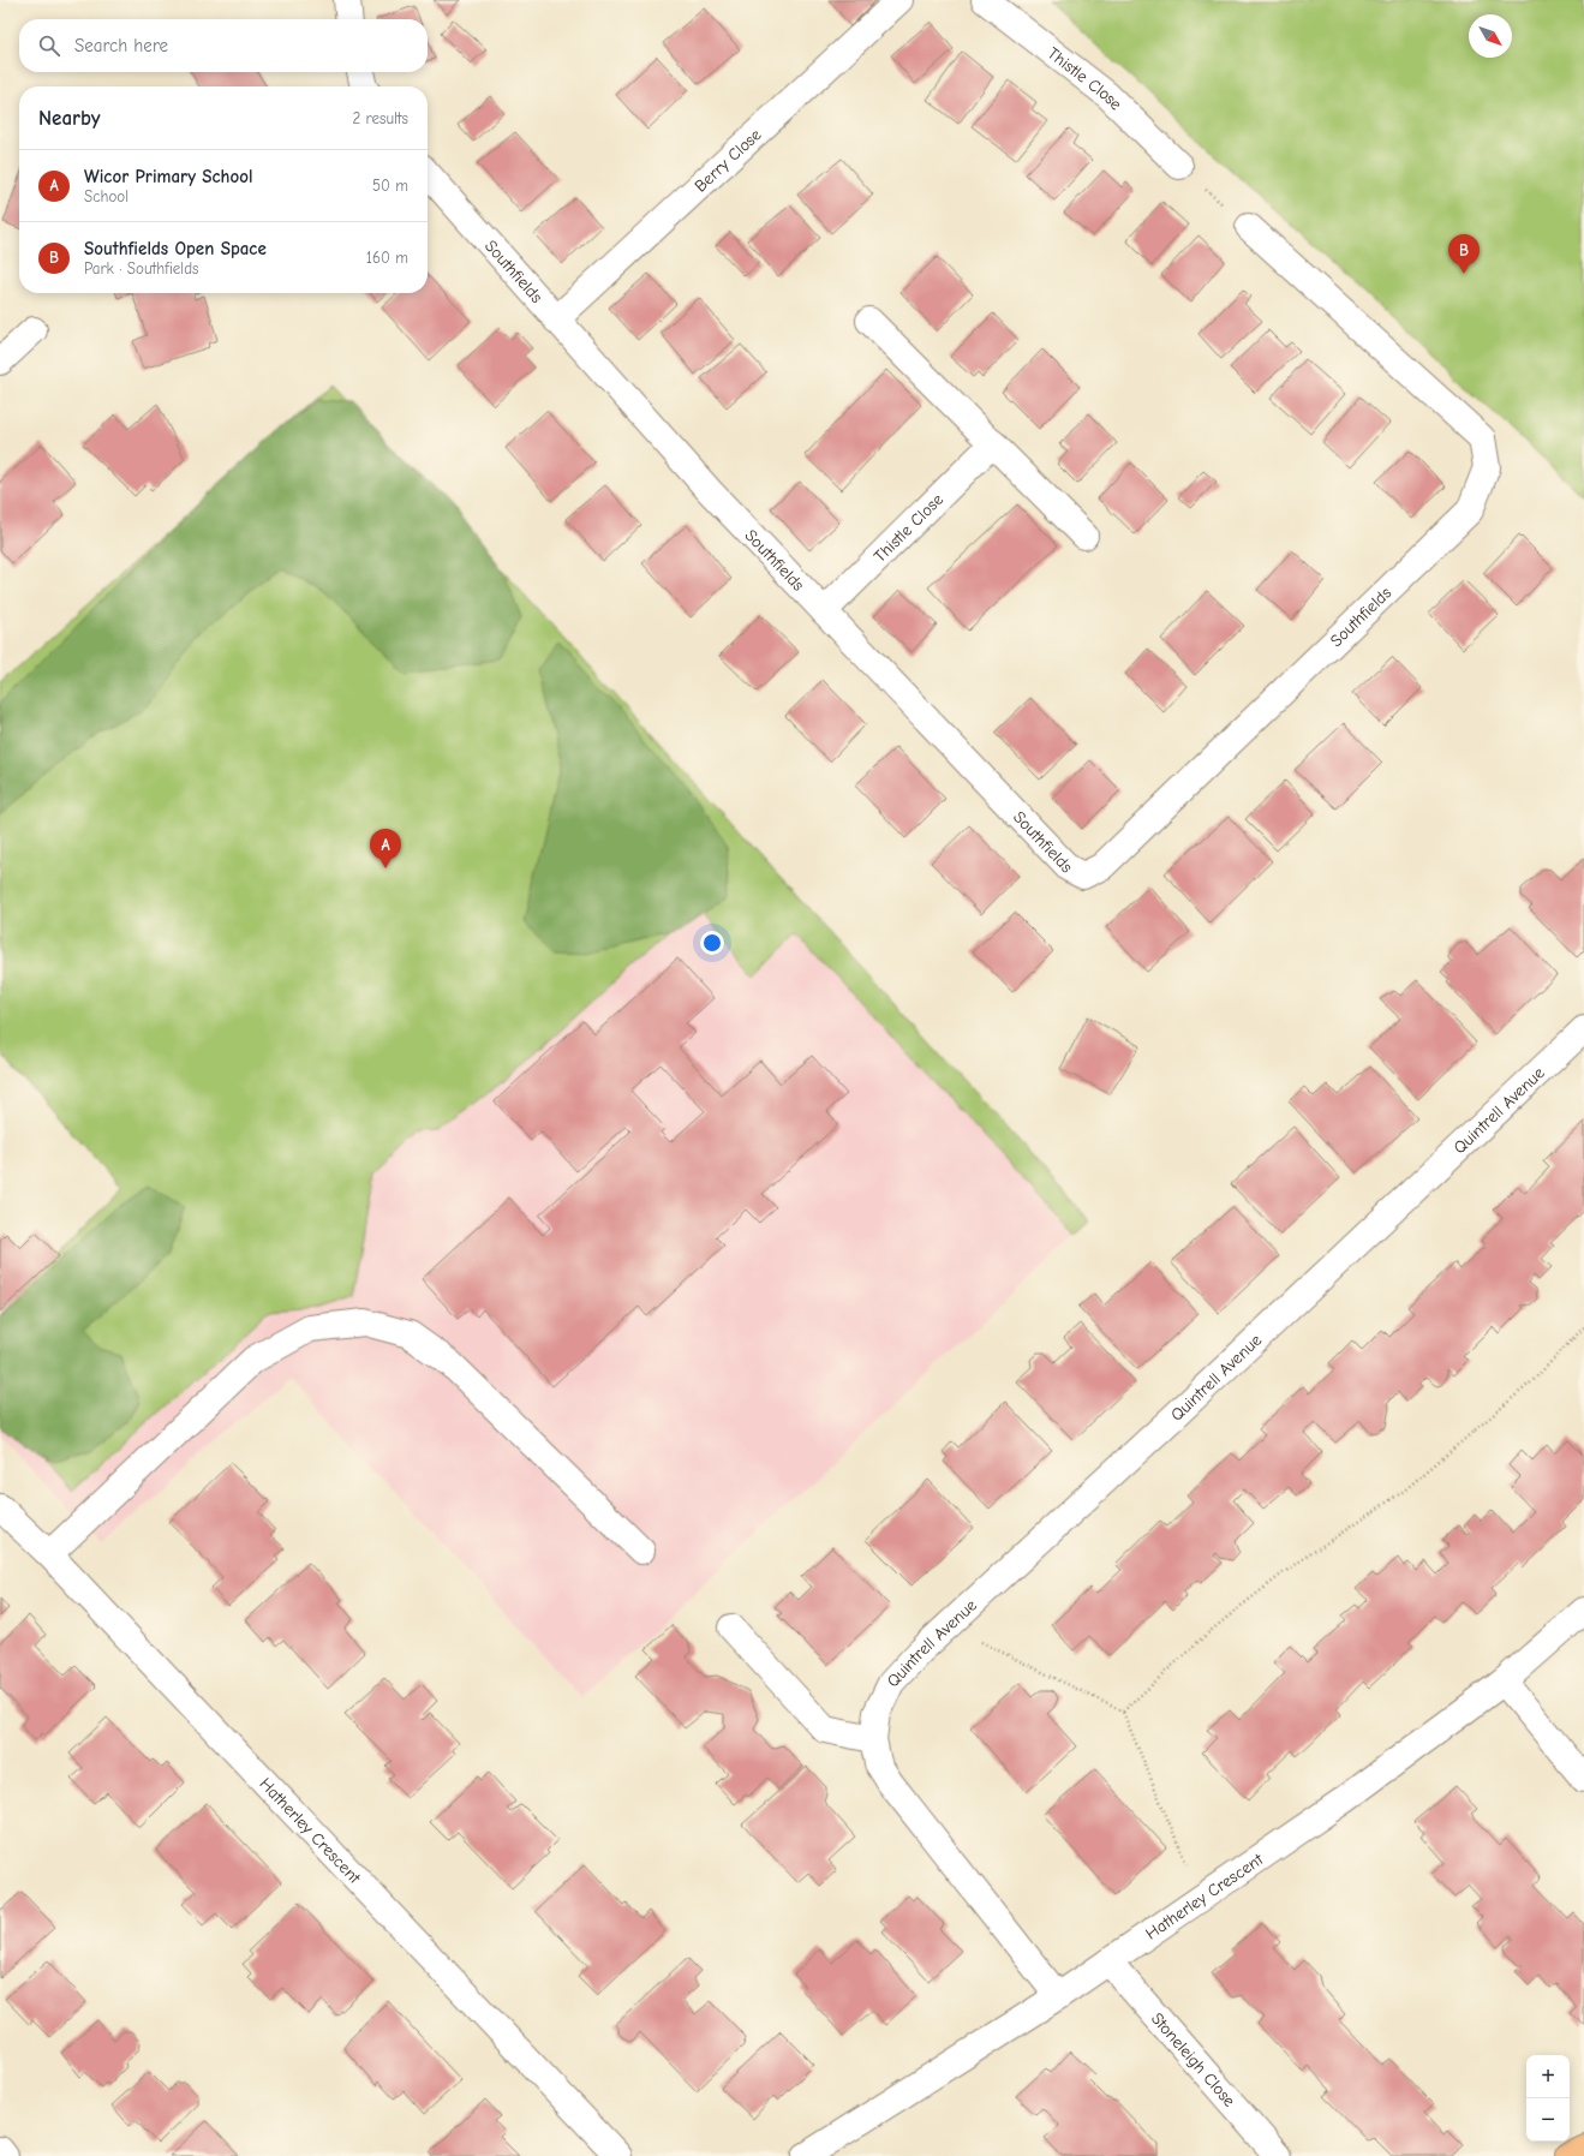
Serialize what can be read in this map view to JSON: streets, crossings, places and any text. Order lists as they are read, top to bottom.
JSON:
{
  "streets": {
    "street": [
      "Thistle Close",
      "Berry Close",
      "Southfields",
      "Quintrell Avenue",
      "Hatherley Crescent",
      "Stoneleigh Close"
    ]
  },
  "crossings": [
    ["Thistle Close", "Southfields"],
    ["Berry Close", "Southfields"],
    ["Quintrell Avenue", "Hatherley Crescent"],
    ["Hatherley Crescent", "Stoneleigh Close"]
  ],
  "north": "bottom right",
  "page": {
    "search": "Search here",
    "heading": ["Nearby", "2 results"],
    "list": [
      {
        "mark": "A",
        "name": "Wicor Primary School",
        "note": "School",
        "value": "50 m"
      },
      {
        "mark": "B",
        "name": "Southfields Open Space",
        "note": "Park · Southfields",
        "value": "160 m"
      }
    ],
    "pins": ["B", "A"],
    "map_buttons": ["+", "−"]
  }
}
